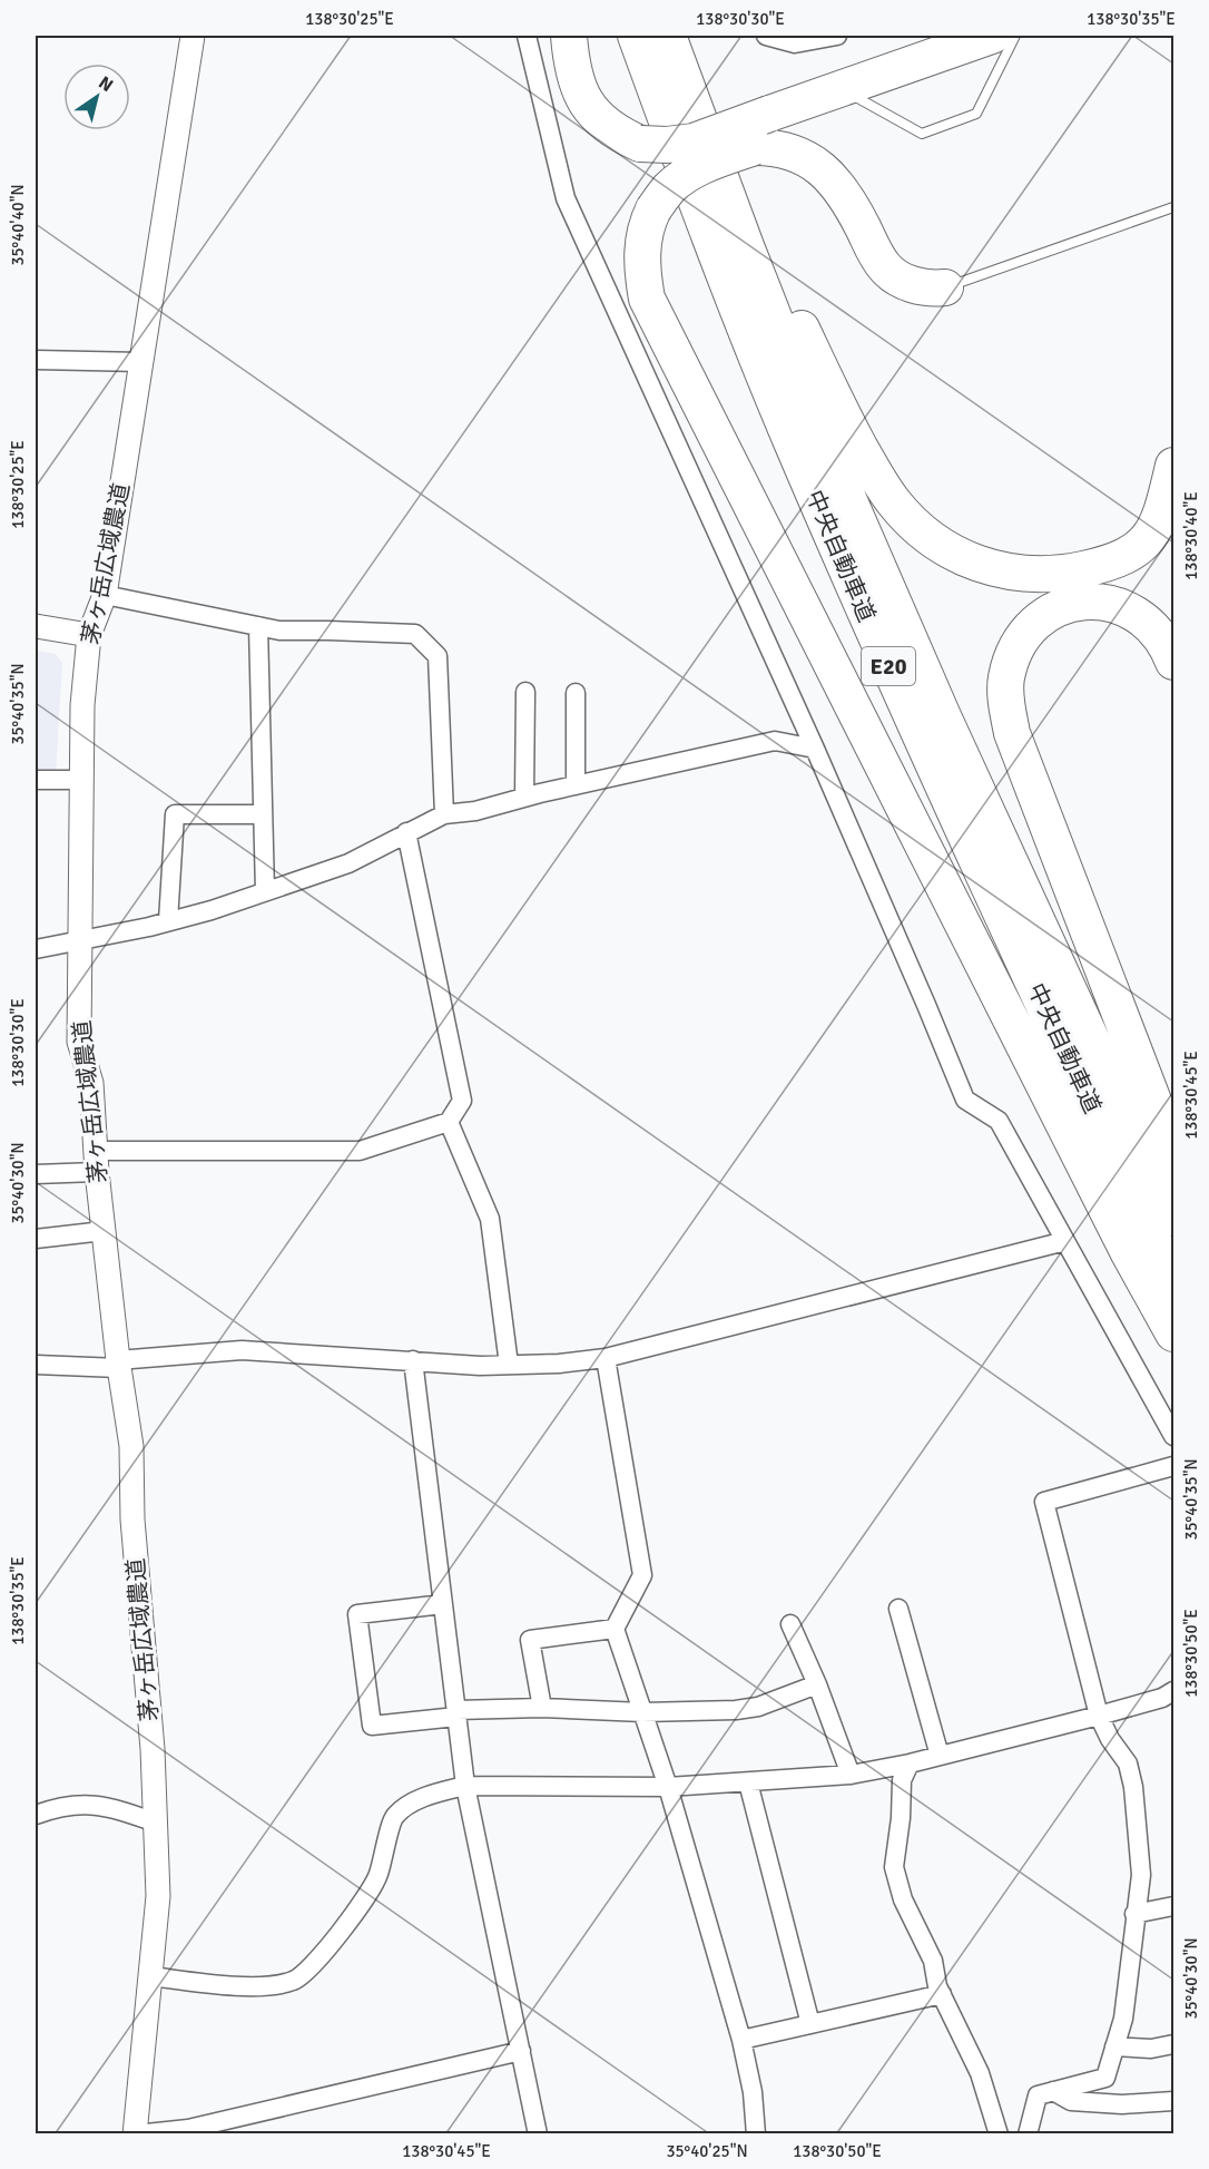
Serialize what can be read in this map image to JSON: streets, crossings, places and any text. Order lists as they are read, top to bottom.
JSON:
{
  "streets": {
    "highway": ["中央自動車道", "E20"],
    "street": ["茅ヶ岳広域農道"]
  },
  "north": "top right",
  "coordinates": [
    "138°30'25\"E",
    "138°30'30\"E",
    "138°30'35\"E",
    "35°40'40\"N",
    "138°30'40\"E",
    "35°40'35\"N",
    "138°30'45\"E",
    "35°40'30\"N",
    "138°30'50\"E",
    "35°40'25\"N"
  ]
}
